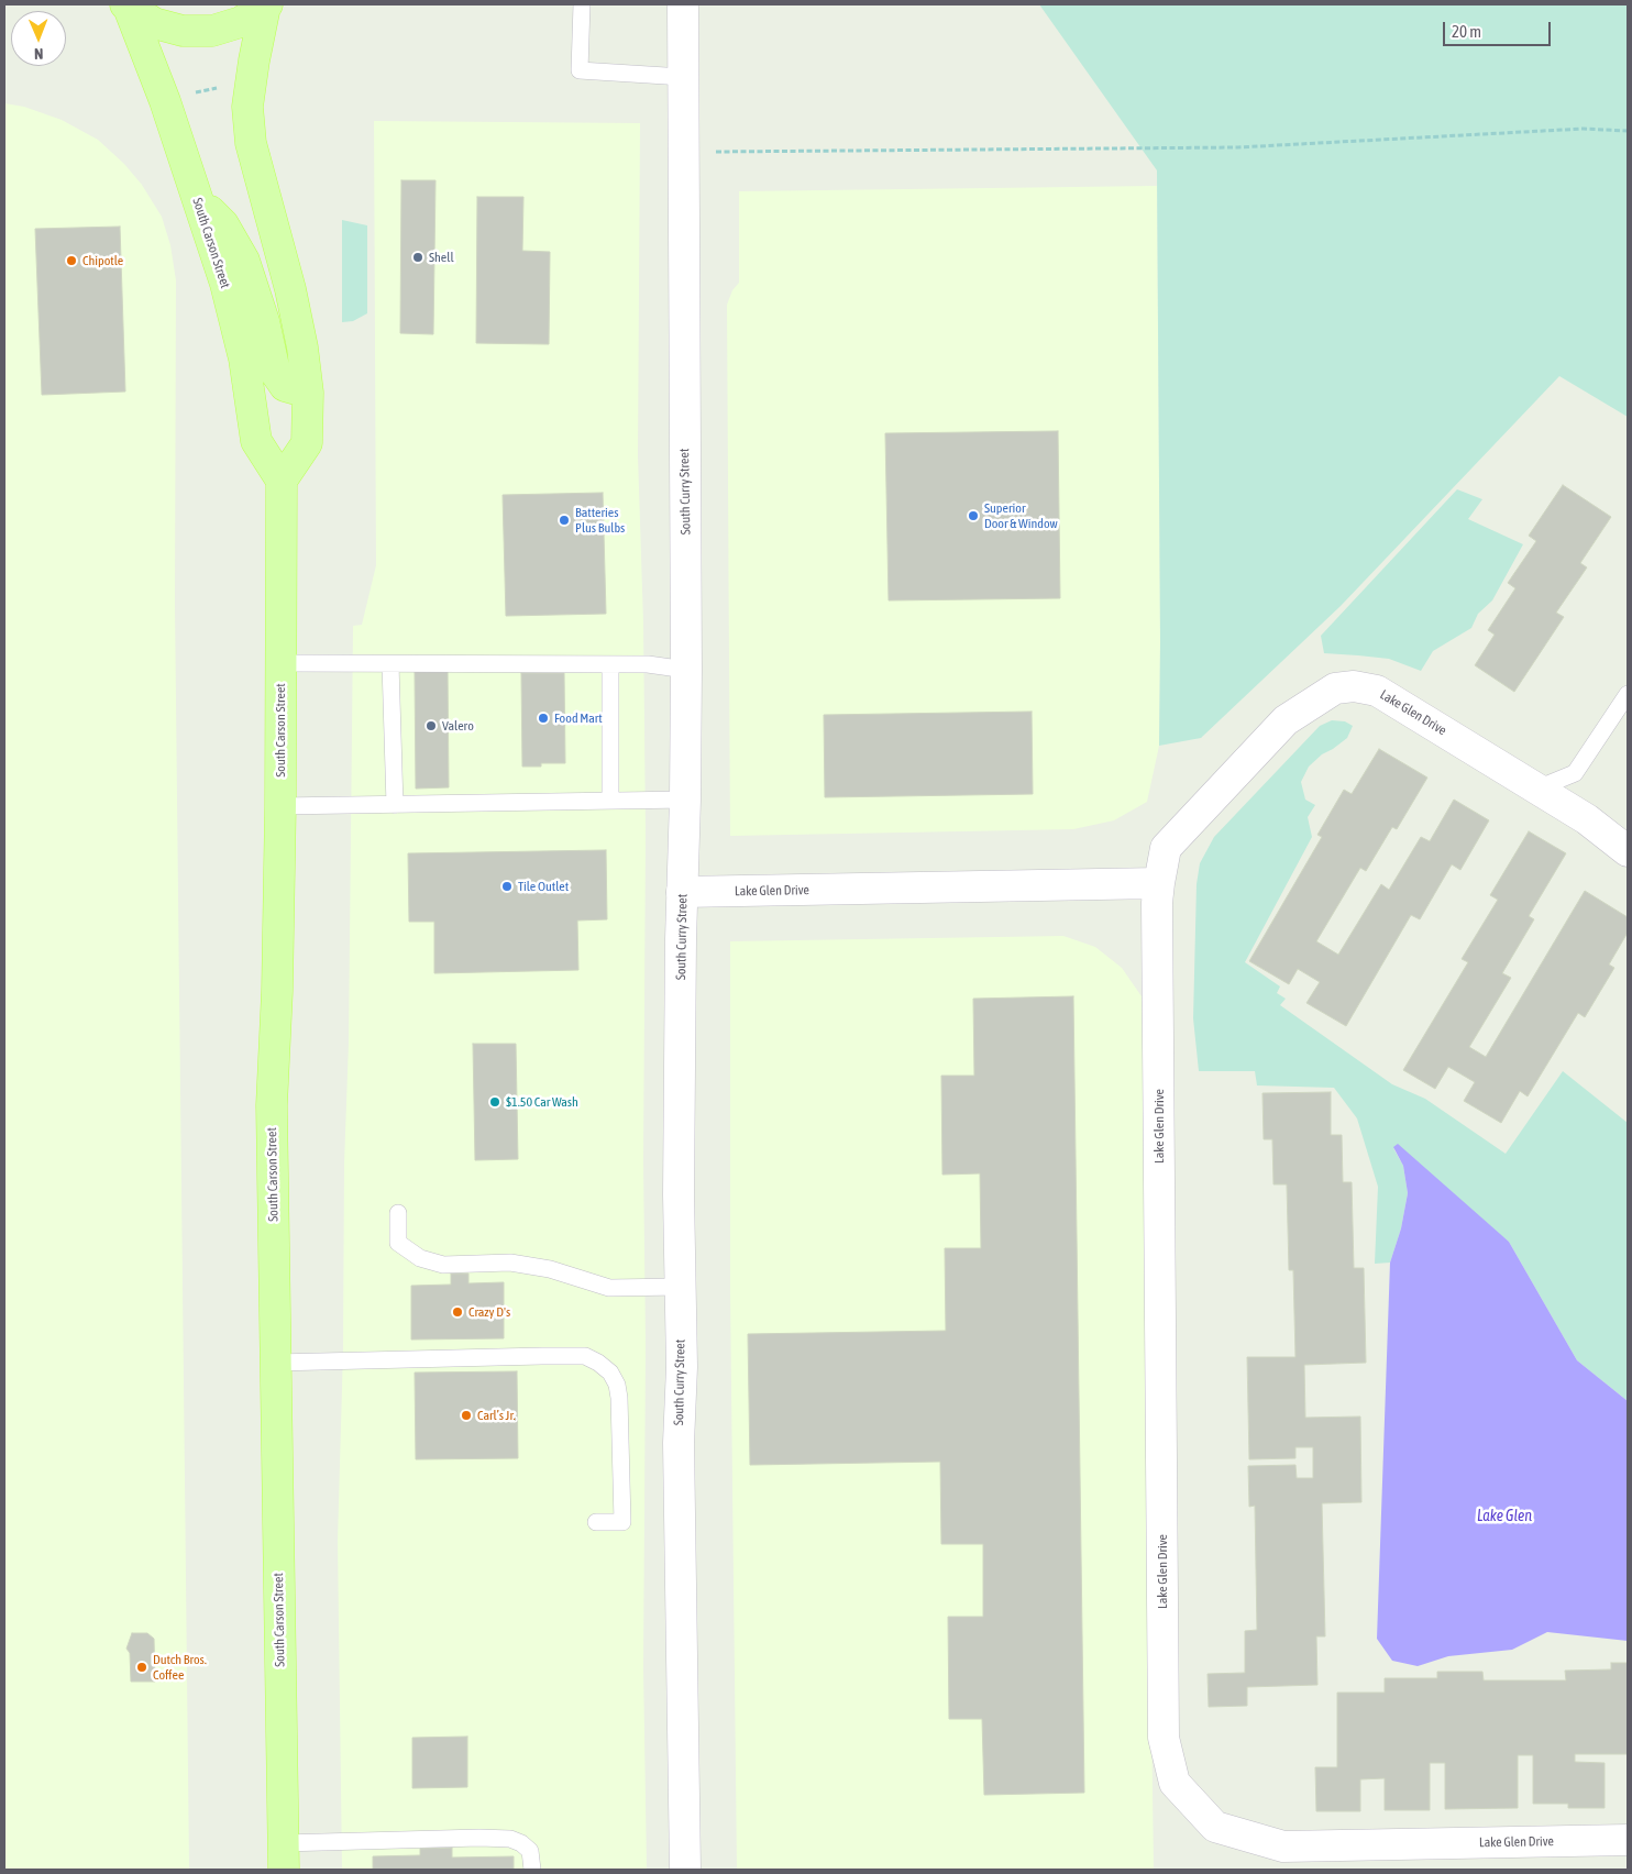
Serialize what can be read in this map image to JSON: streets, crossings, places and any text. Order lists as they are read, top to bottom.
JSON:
{
  "streets": {
    "main road": ["South Carson Street"],
    "street": ["South Curry Street", "Lake Glen Drive"]
  },
  "crossings": [
    ["South Curry Street", "Lake Glen Drive"]
  ],
  "water": ["Lake Glen"],
  "places": [
    "Shell",
    "Chipotle",
    "Superior Door & Window",
    "Batteries Plus Bulbs",
    "Food Mart",
    "Valero",
    "Tile Outlet",
    "$1.50 Car Wash",
    "Crazy D's",
    "Carl’s Jr.",
    "Dutch Bros. Coffee"
  ],
  "scale_bar": "20 m",
  "north": "bottom"
}
